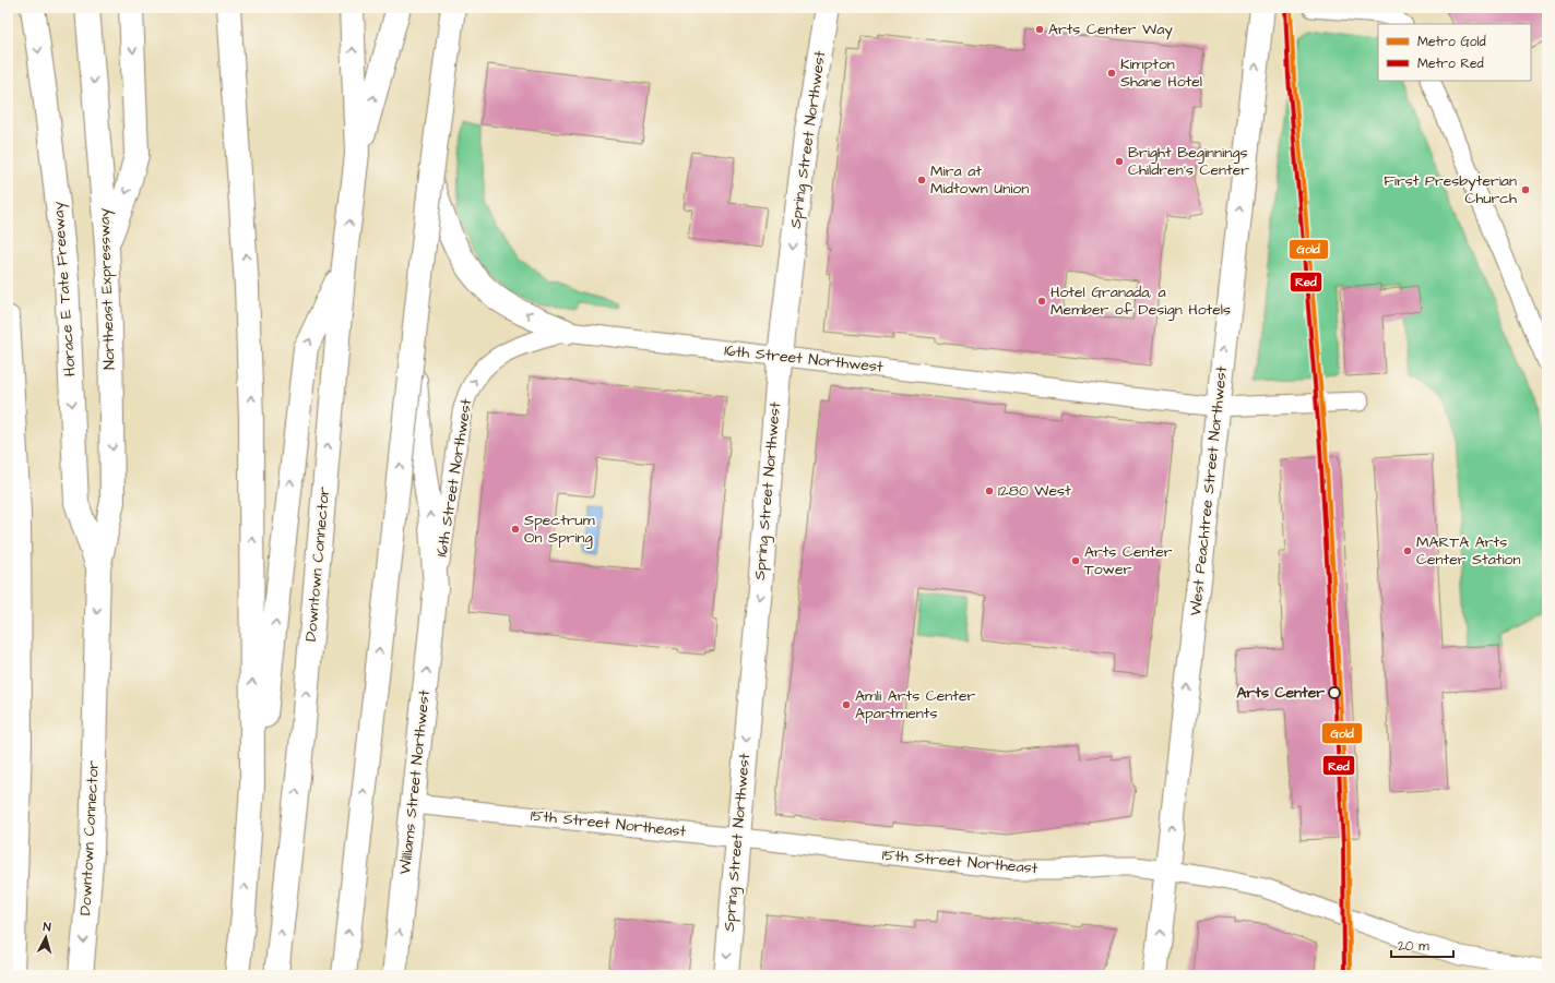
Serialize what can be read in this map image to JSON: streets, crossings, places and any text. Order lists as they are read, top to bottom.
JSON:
{
  "streets": {
    "main road": [
      "Spring Street Northwest",
      "Horace E Tate Freeway",
      "Northeast Expressway",
      "West Peachtree Street Northwest",
      "Downtown Connector",
      "Williams Street Northwest"
    ],
    "street": ["16th Street Northwest", "15th Street Northeast"]
  },
  "crossings": [
    ["Spring Street Northwest", "16th Street Northwest"],
    ["Spring Street Northwest", "15th Street Northeast"],
    ["Horace E Tate Freeway", "Northeast Expressway"],
    ["Horace E Tate Freeway", "Downtown Connector"],
    ["Northeast Expressway", "Downtown Connector"],
    ["16th Street Northwest", "West Peachtree Street Northwest"],
    ["16th Street Northwest", "Williams Street Northwest"],
    ["West Peachtree Street Northwest", "15th Street Northeast"],
    ["Williams Street Northwest", "15th Street Northeast"]
  ],
  "one_way": ["Spring Street Northwest", "West Peachtree Street Northwest"],
  "places": [
    "Arts Center Way",
    "Kimpton Shane Hotel",
    "Bright Beginnings Children's Center",
    "Mira at Midtown Union",
    "First Presbyterian Church",
    "Hotel Granada, a Member of Design Hotels",
    "1280 West",
    "Spectrum On Spring",
    "MARTA Arts Center Station",
    "Arts Center Tower",
    "Arts Center",
    "Amli Arts Center Apartments"
  ],
  "lines": ["metro line Gold", "metro line Red"],
  "legend": ["Metro Gold", "Metro Red"],
  "scale_bar": "20 m",
  "north": "top"
}
